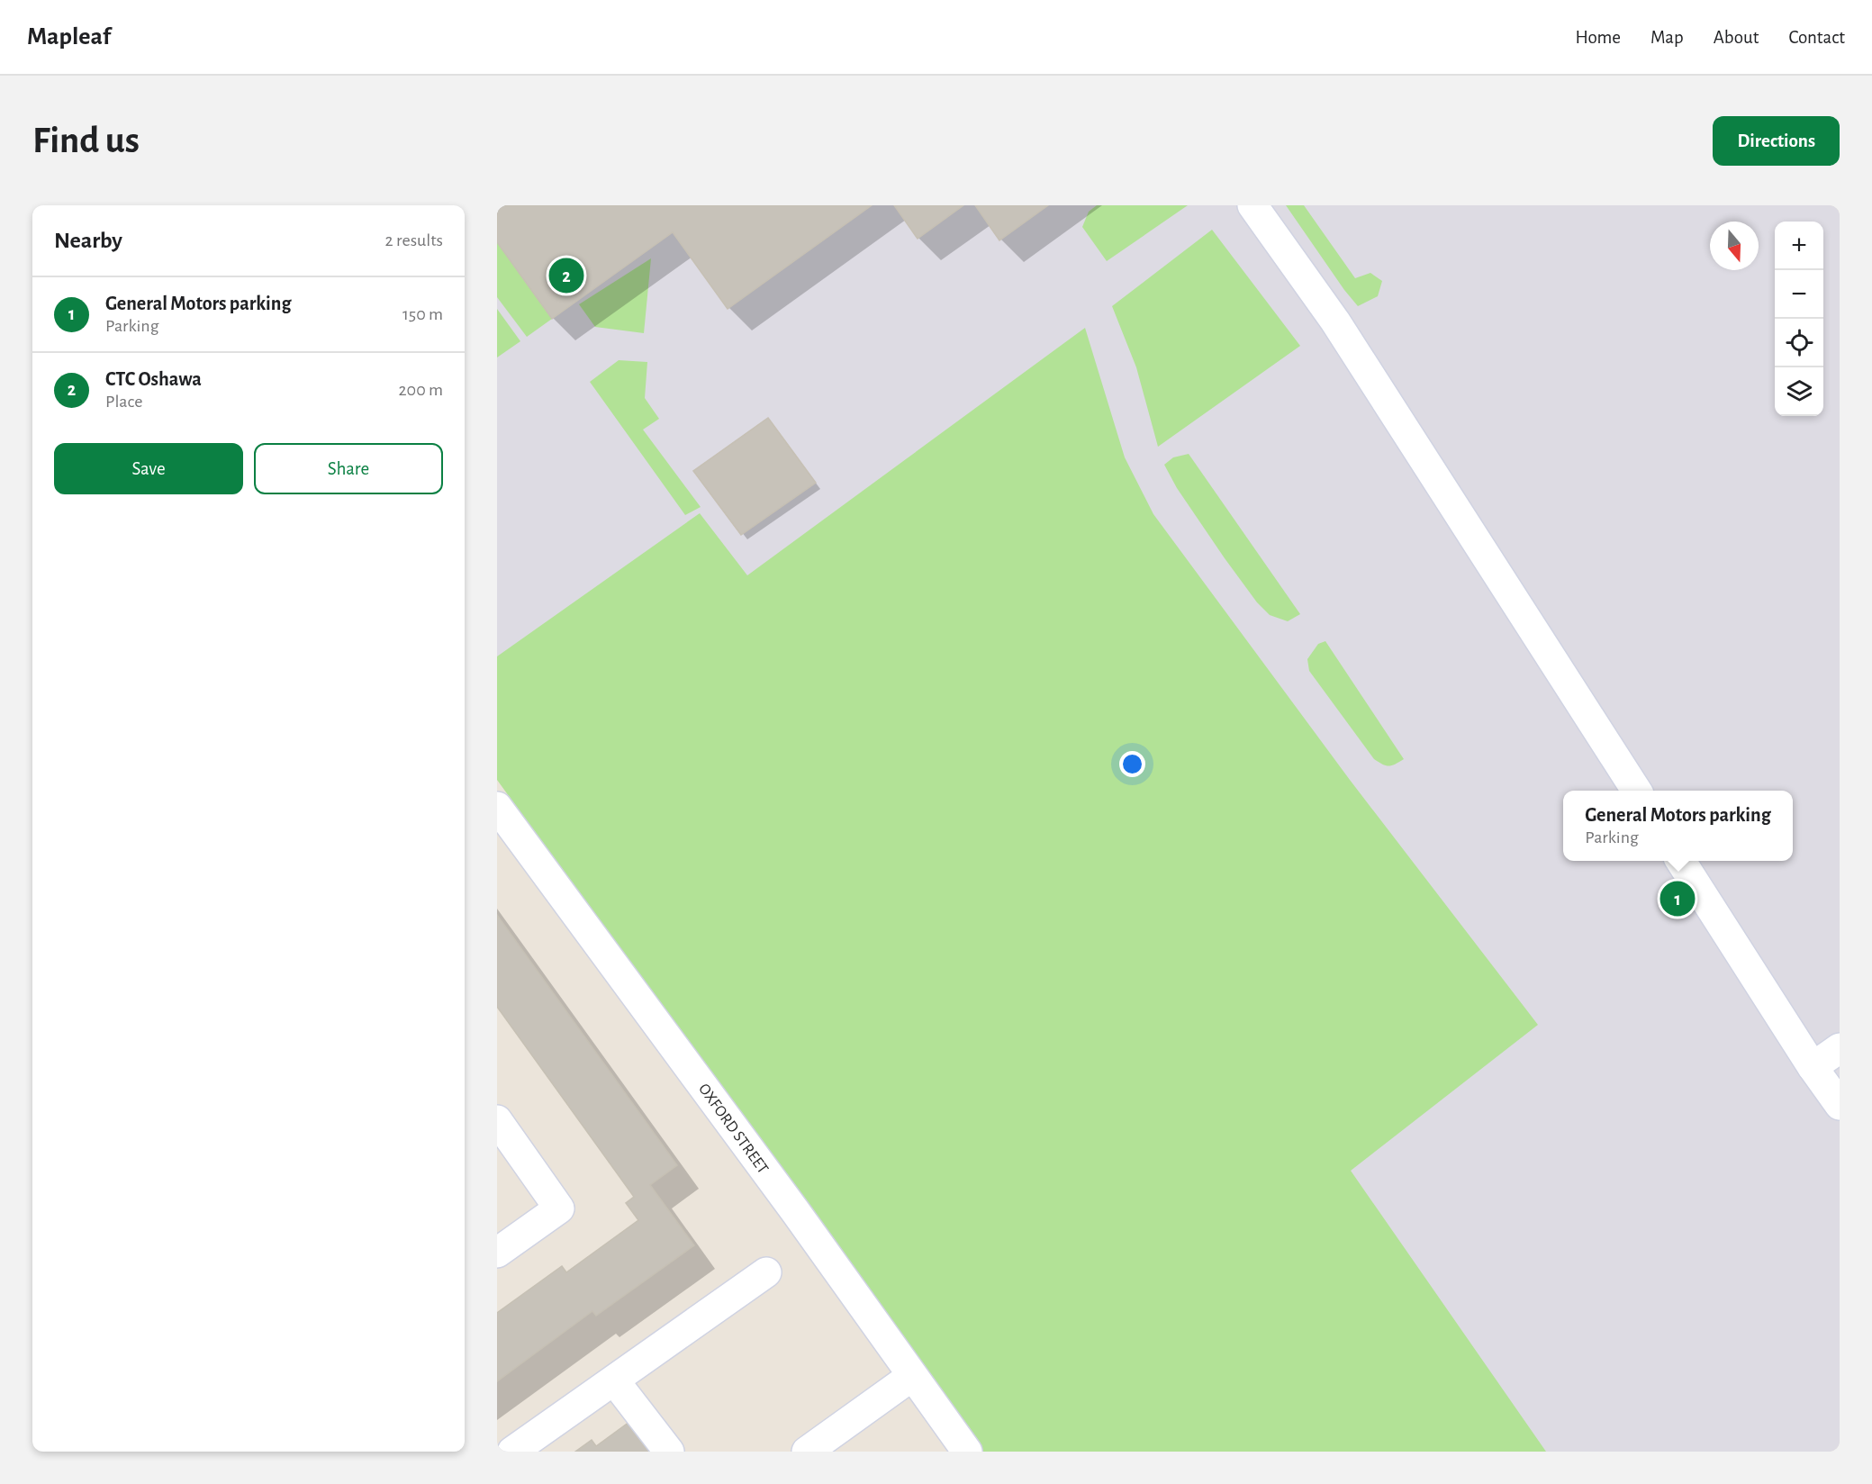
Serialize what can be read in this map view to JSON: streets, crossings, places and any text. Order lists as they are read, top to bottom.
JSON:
{
  "streets": {
    "street": ["OXFORD STREET"]
  },
  "north": "bottom",
  "page": {
    "header": "Mapleaf",
    "nav": [
      "Home",
      "Map",
      "About",
      "Contact"
    ],
    "buttons": [
      "Directions",
      ["Save", "Share"]
    ],
    "title": "Find us",
    "heading": ["Nearby", "2 results"],
    "map_buttons": ["+", "−"],
    "pins": ["2", "1"],
    "list": [
      {
        "mark": "1",
        "name": "General Motors parking",
        "note": "Parking",
        "value": "150 m"
      },
      {
        "mark": "2",
        "name": "CTC Oshawa",
        "note": "Place",
        "value": "200 m"
      }
    ],
    "popup": ["General Motors parking", "Parking"]
  }
}
